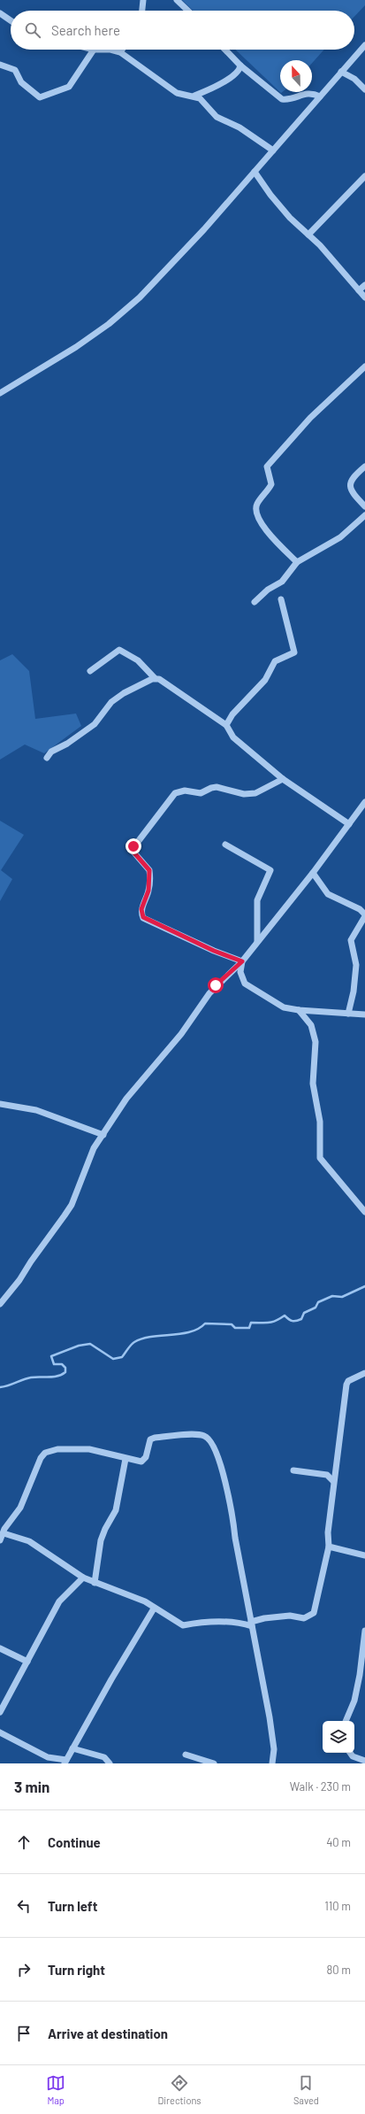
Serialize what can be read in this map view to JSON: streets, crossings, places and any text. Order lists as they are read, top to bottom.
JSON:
{
  "north": "top",
  "page": {
    "search": "Search here",
    "heading": ["3 min", "Walk · 230 m"],
    "list": [
      ["Continue", "40 m"],
      ["Turn left", "110 m"],
      ["Turn right", "80 m"],
      "Arrive at destination"
    ],
    "nav": ["Map", "Directions", "Saved"]
  }
}
